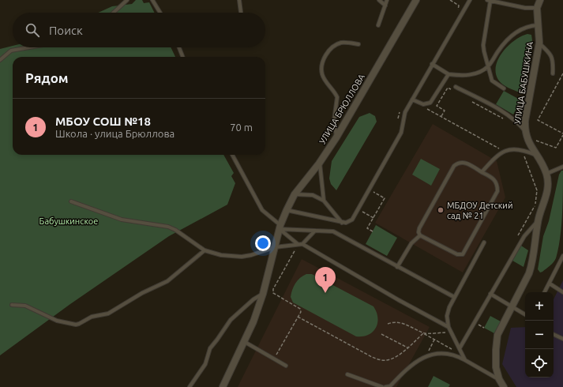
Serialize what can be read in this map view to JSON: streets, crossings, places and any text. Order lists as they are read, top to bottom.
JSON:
{
  "streets": {
    "street": ["УЛИЦА БАБУШКИНА", "УЛИЦА БРЮЛЛОВА"]
  },
  "parks": ["Бабушкинское"],
  "places": ["МБДОУ Детский сад № 21"],
  "page": {
    "search": "Поиск",
    "heading": "Рядом",
    "list": [
      {
        "mark": "1",
        "name": "МБОУ СОШ №18",
        "note": "Школа · улица Брюллова",
        "value": "70 m"
      }
    ],
    "pins": "1",
    "map_buttons": ["+", "−"]
  }
}
